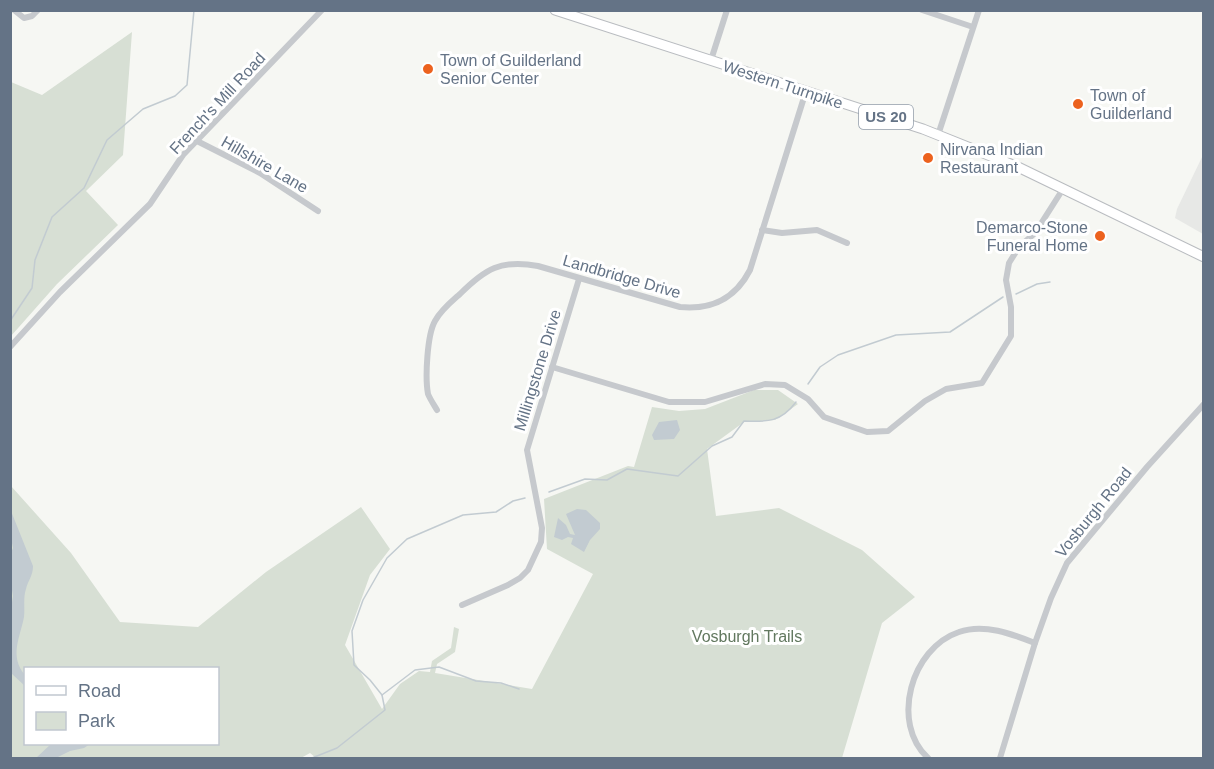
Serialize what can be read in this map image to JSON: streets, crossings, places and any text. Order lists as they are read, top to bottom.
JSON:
{
  "streets": {
    "main road": ["Western Turnpike", "US 20"],
    "street": [
      "French's Mill Road",
      "Hillshire Lane",
      "Landbridge Drive",
      "Millingstone Drive",
      "Vosburgh Road"
    ]
  },
  "crossings": [
    ["Western Turnpike", "Landbridge Drive"],
    ["French's Mill Road", "Hillshire Lane"],
    ["Landbridge Drive", "Millingstone Drive"]
  ],
  "parks": ["Vosburgh Trails"],
  "places": [
    "Town of Guilderland Senior Center",
    "Town of Guilderland",
    "Nirvana Indian Restaurant",
    "Demarco-Stone Funeral Home"
  ],
  "legend": ["Road", "Park"]
}
